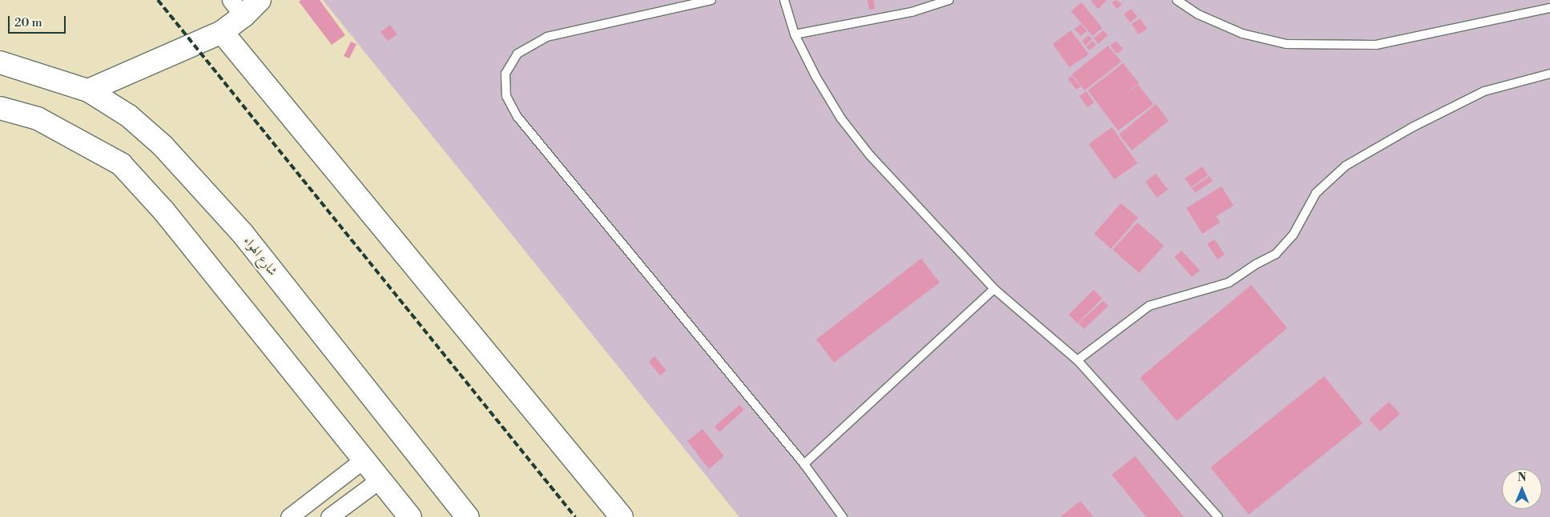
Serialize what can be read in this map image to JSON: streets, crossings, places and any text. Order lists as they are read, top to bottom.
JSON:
{
  "streets": {
    "main road": ["شارع الهواء"]
  },
  "scale_bar": "20 m",
  "north": "top"
}
